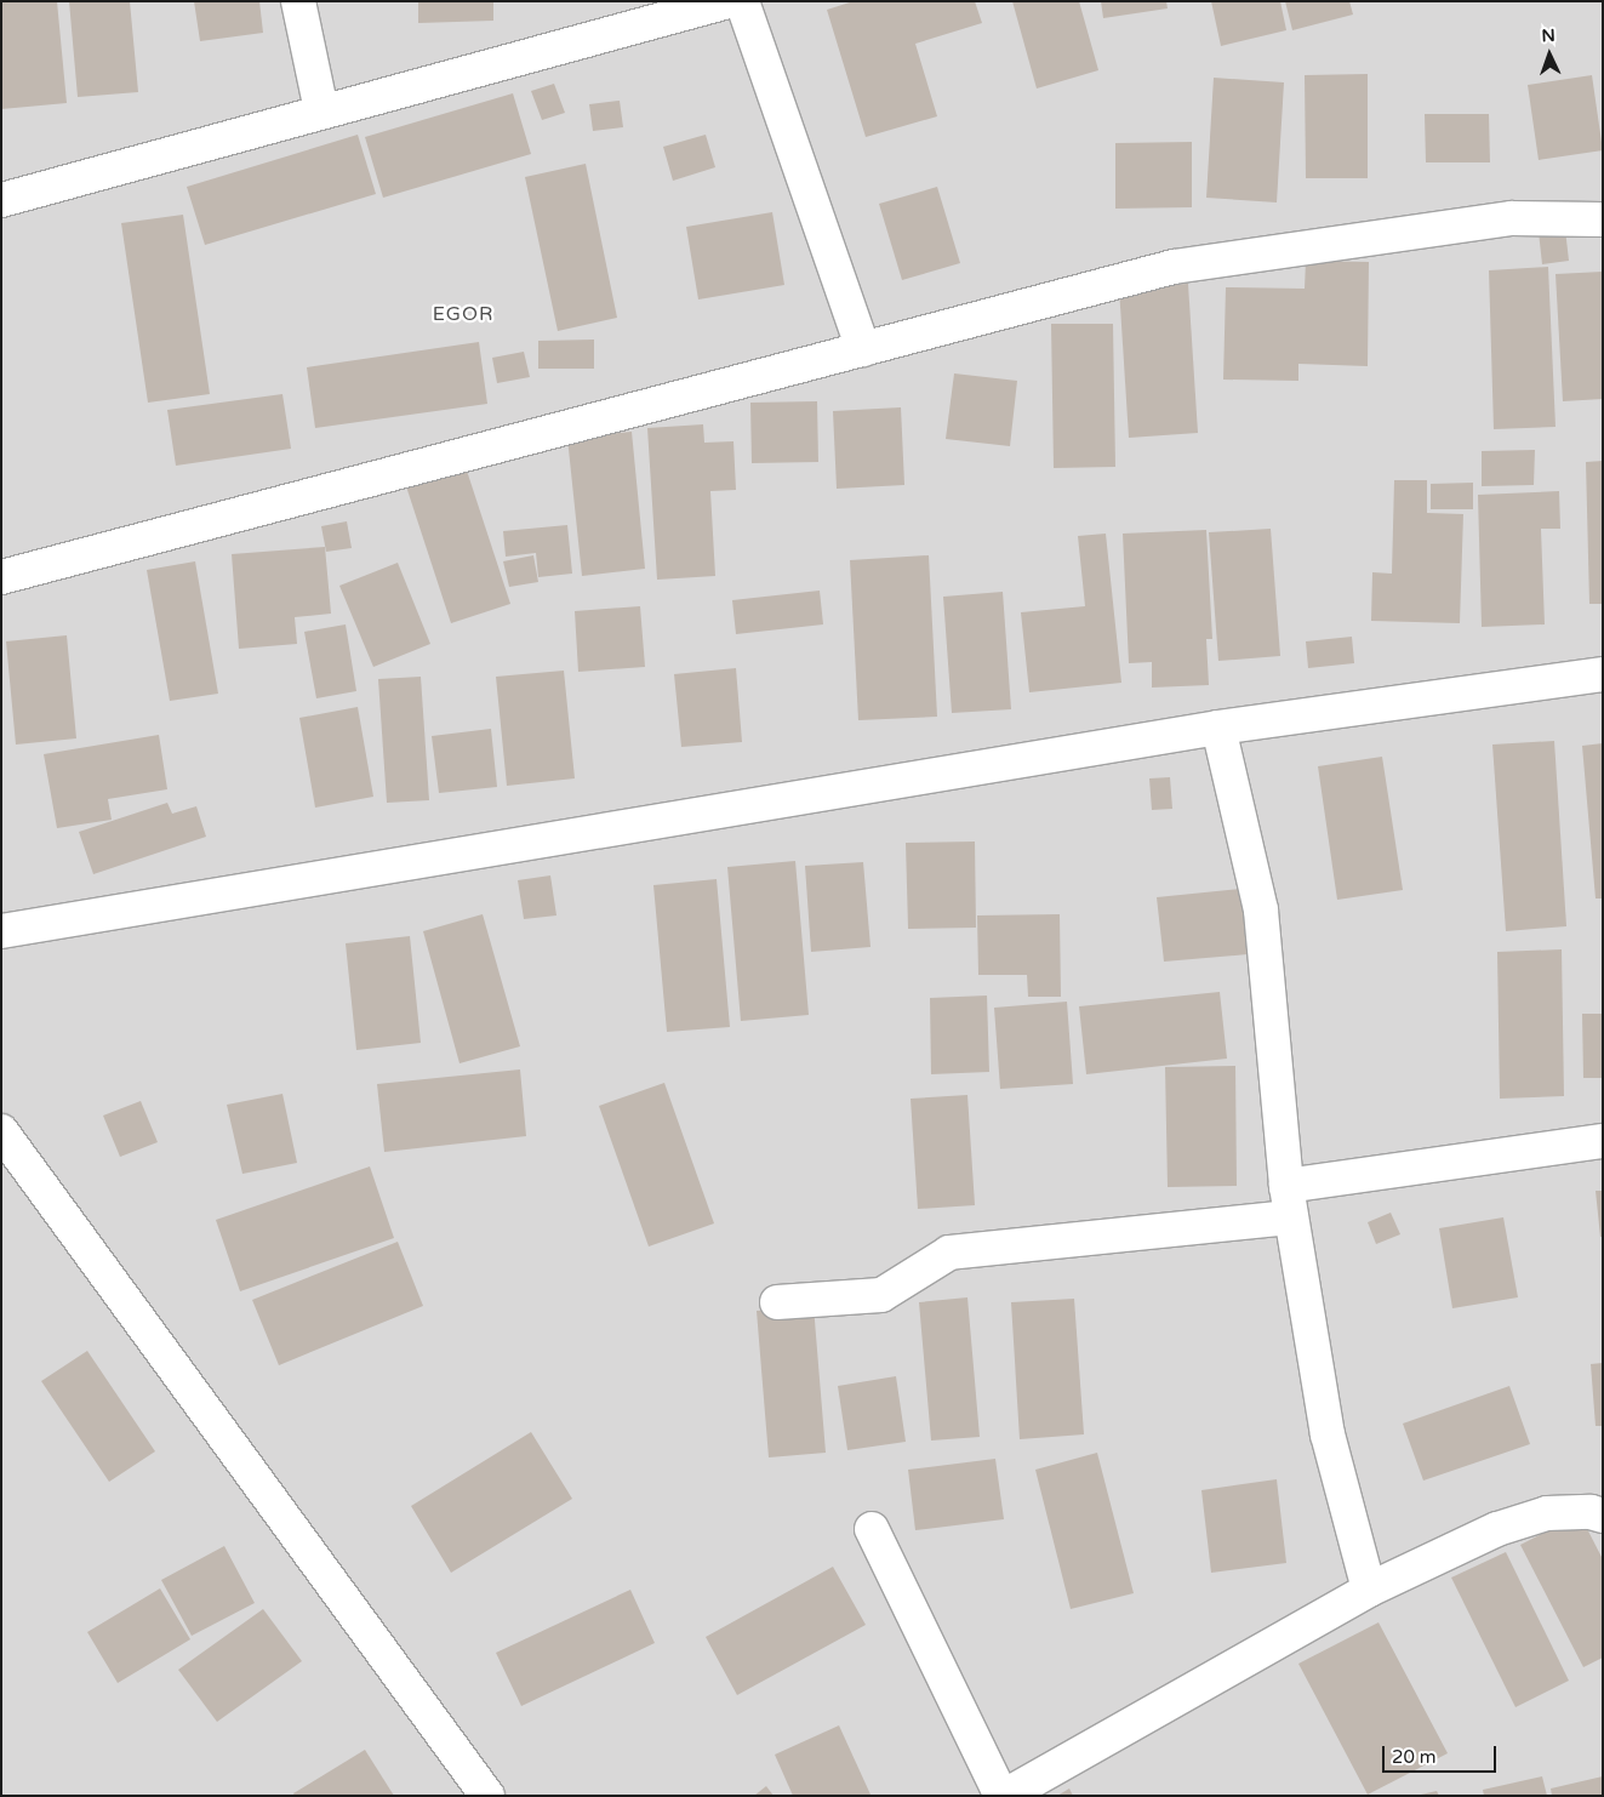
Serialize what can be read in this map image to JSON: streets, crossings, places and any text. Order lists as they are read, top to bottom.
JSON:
{
  "districts": ["EGOR"],
  "scale_bar": "20 m",
  "north": "top"
}
